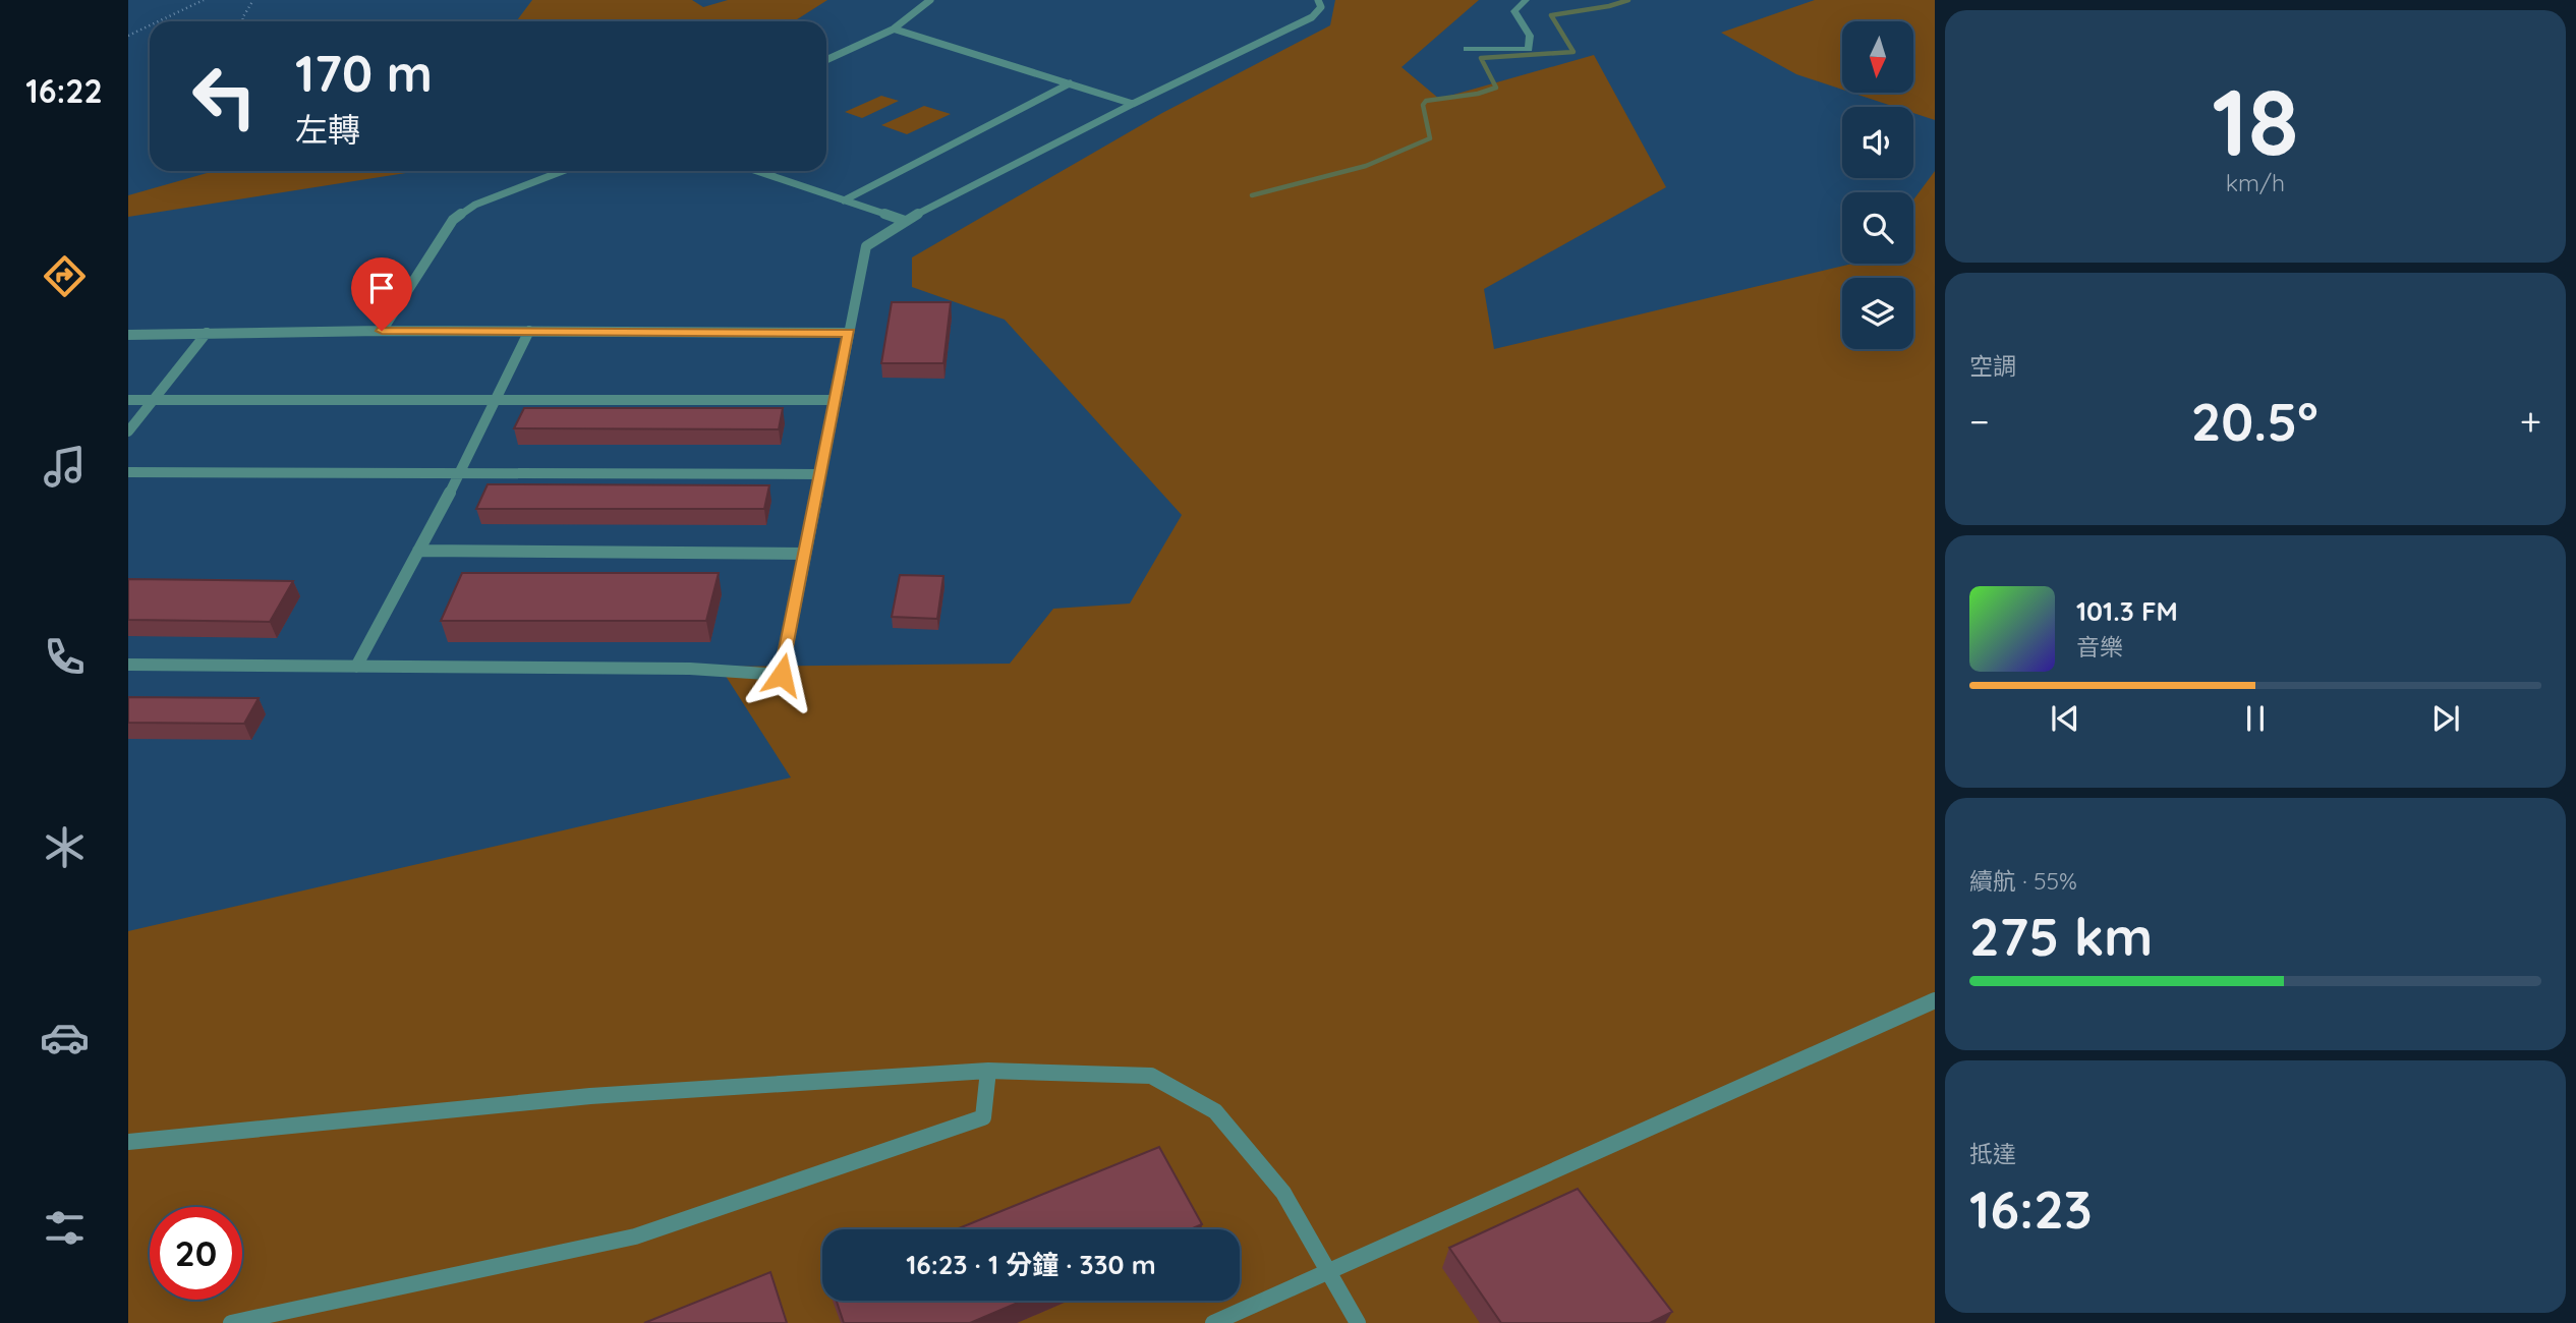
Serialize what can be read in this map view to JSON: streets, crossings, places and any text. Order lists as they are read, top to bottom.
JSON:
{
  "north": "bottom",
  "page": {
    "tabs": "16:22",
    "tile": [
      ["18", "km/h"],
      "空調",
      ["續航 · 55%", "275 km"],
      ["抵達", "16:23"]
    ],
    "turn": ["170 m", "左轉"],
    "heat": ["−", "20.5°", "+"],
    "song": ["101.3 FM", "音樂"],
    "limit": "20",
    "trip": "16:23 · 1 分鐘 · 330 m"
  }
}
